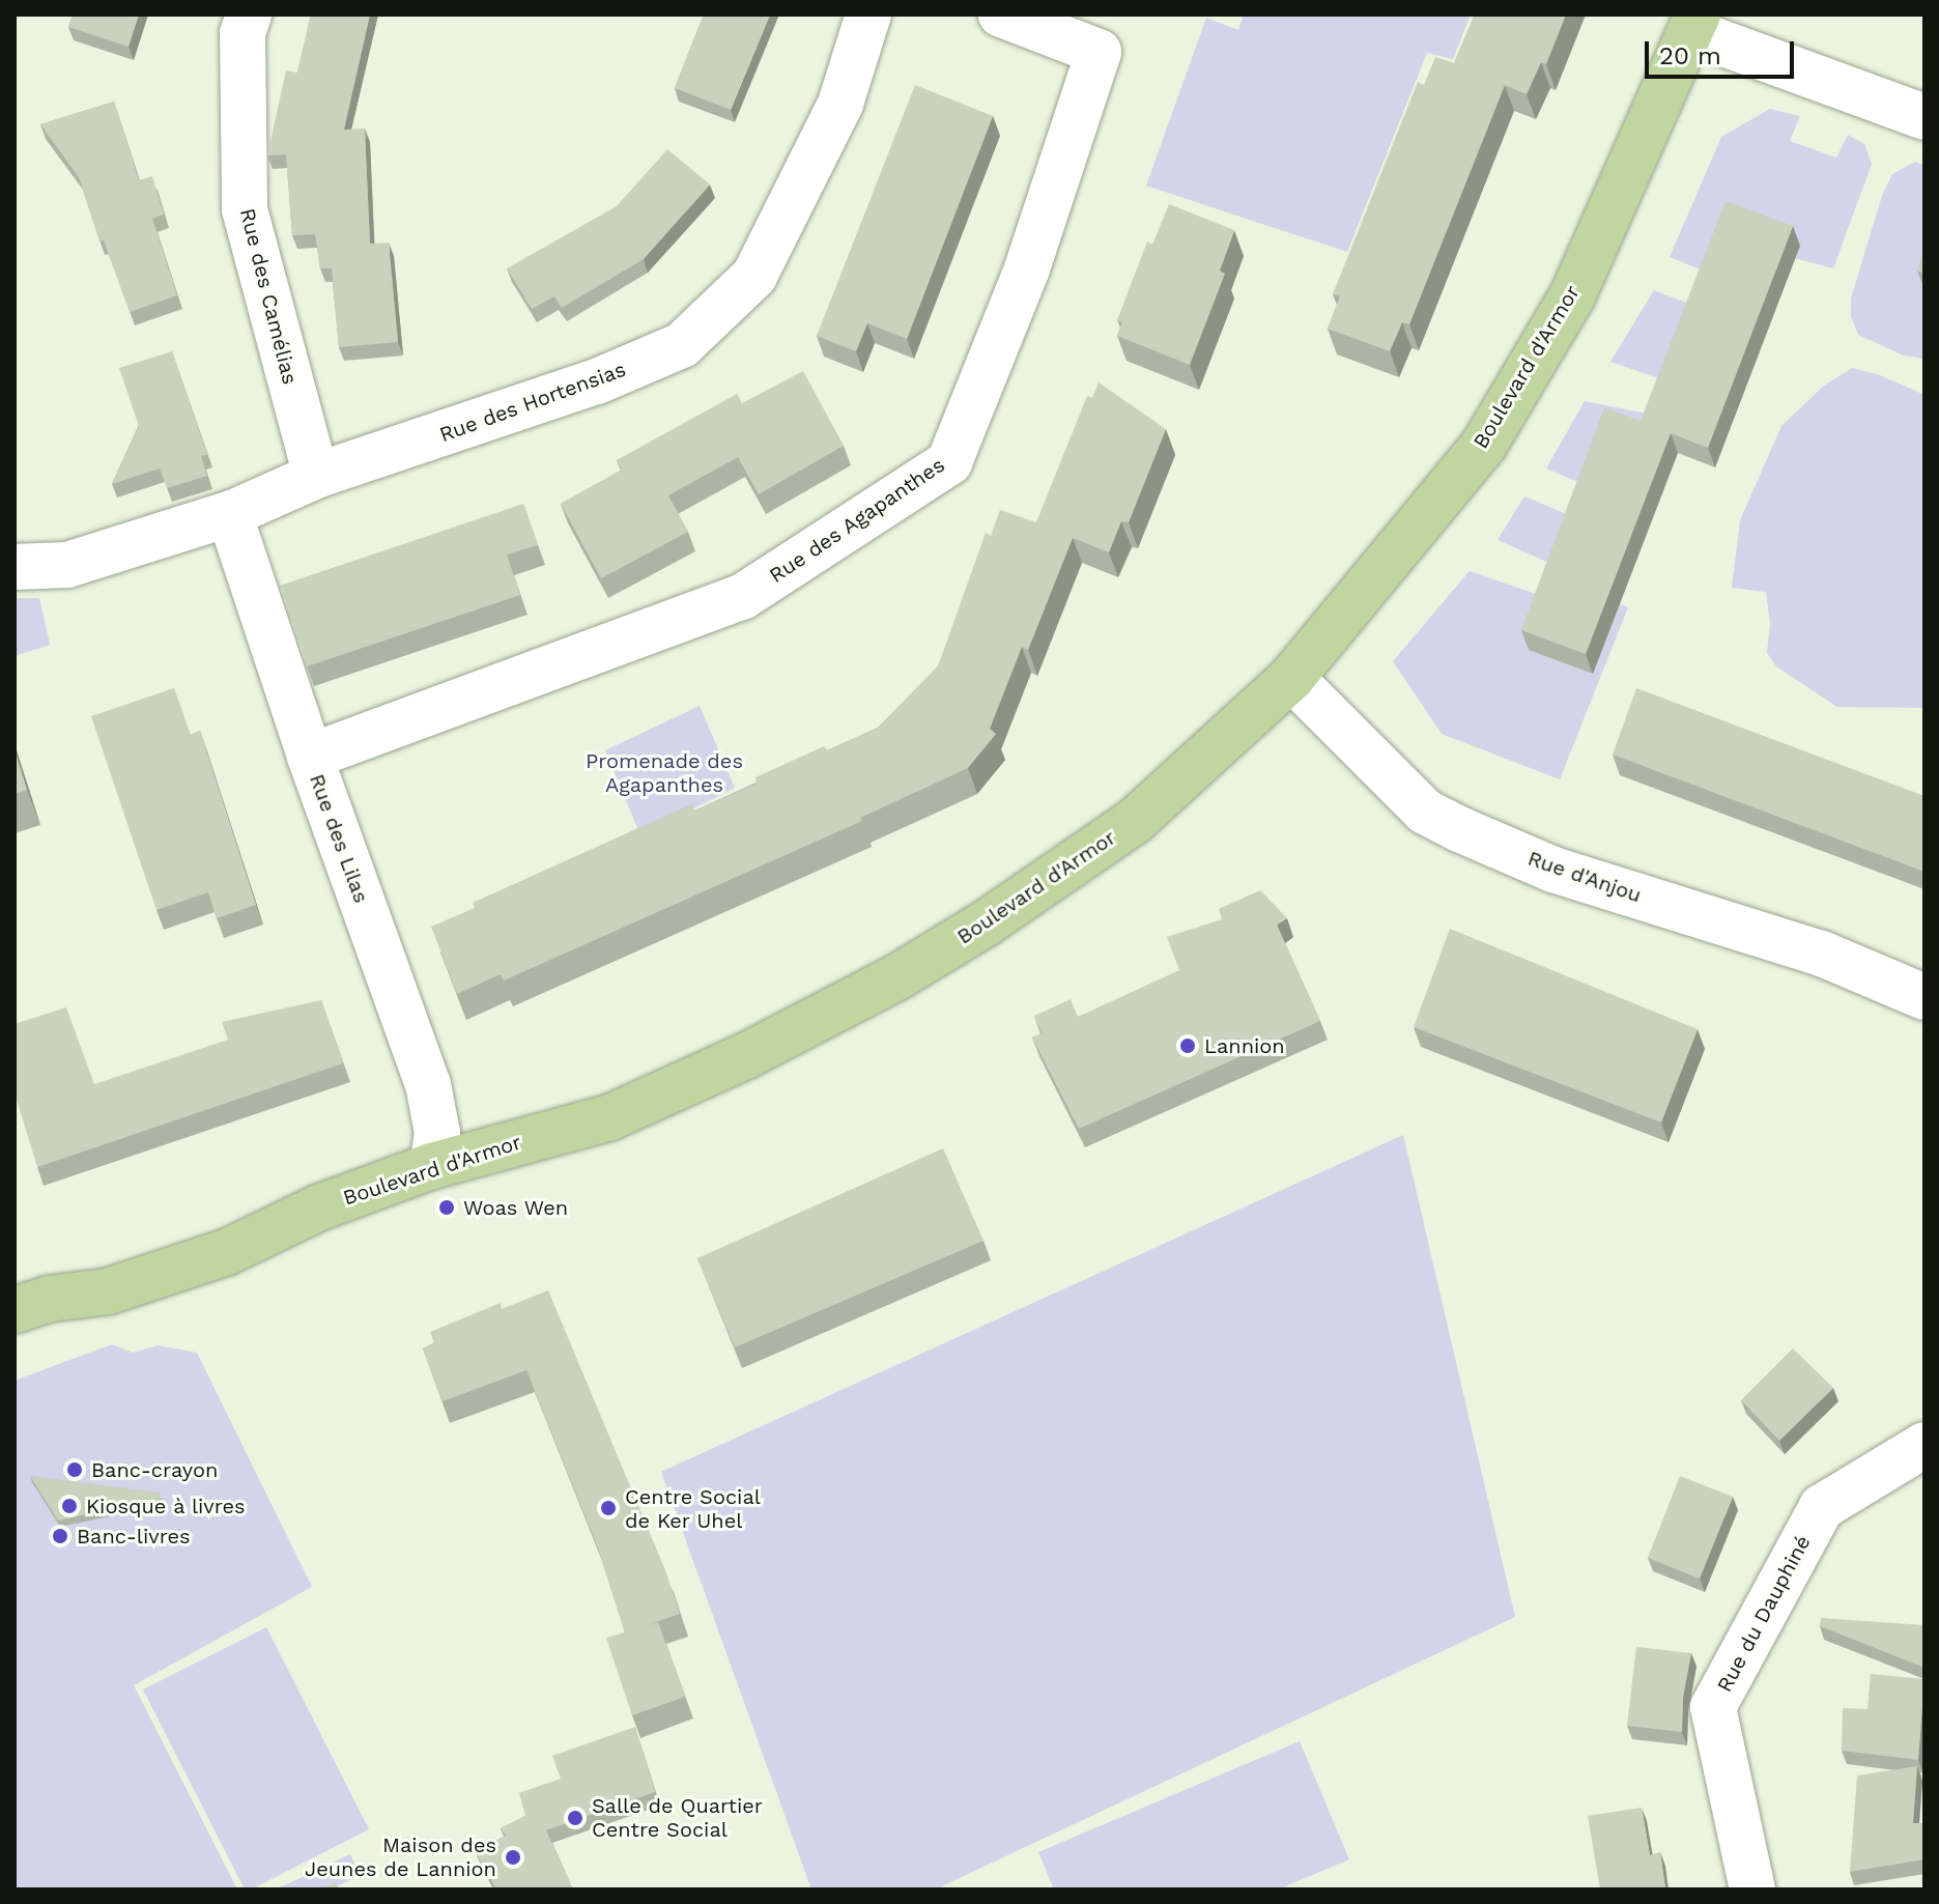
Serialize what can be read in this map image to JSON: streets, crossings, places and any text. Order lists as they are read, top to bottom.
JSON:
{
  "streets": {
    "main road": ["Boulevard d'Armor"],
    "street": [
      "Rue des Camélias",
      "Rue des Hortensias",
      "Rue des Agapanthes",
      "Rue des Lilas",
      "Rue d'Anjou",
      "Rue du Dauphiné"
    ]
  },
  "crossings": [
    ["Rue des Camélias", "Rue des Hortensias"],
    ["Boulevard d'Armor", "Rue des Lilas"],
    ["Boulevard d'Armor", "Rue d'Anjou"],
    ["Rue des Hortensias", "Rue des Lilas"],
    ["Rue des Agapanthes", "Rue des Lilas"]
  ],
  "parks": ["Promenade des Agapanthes"],
  "places": [
    "Lannion",
    "Woas Wen",
    "Banc-crayon",
    "Kiosque à livres",
    "Centre Social de Ker Uhel",
    "Banc-livres",
    "Salle de Quartier Centre Social",
    "Maison des Jeunes de Lannion"
  ],
  "scale_bar": "20 m"
}
